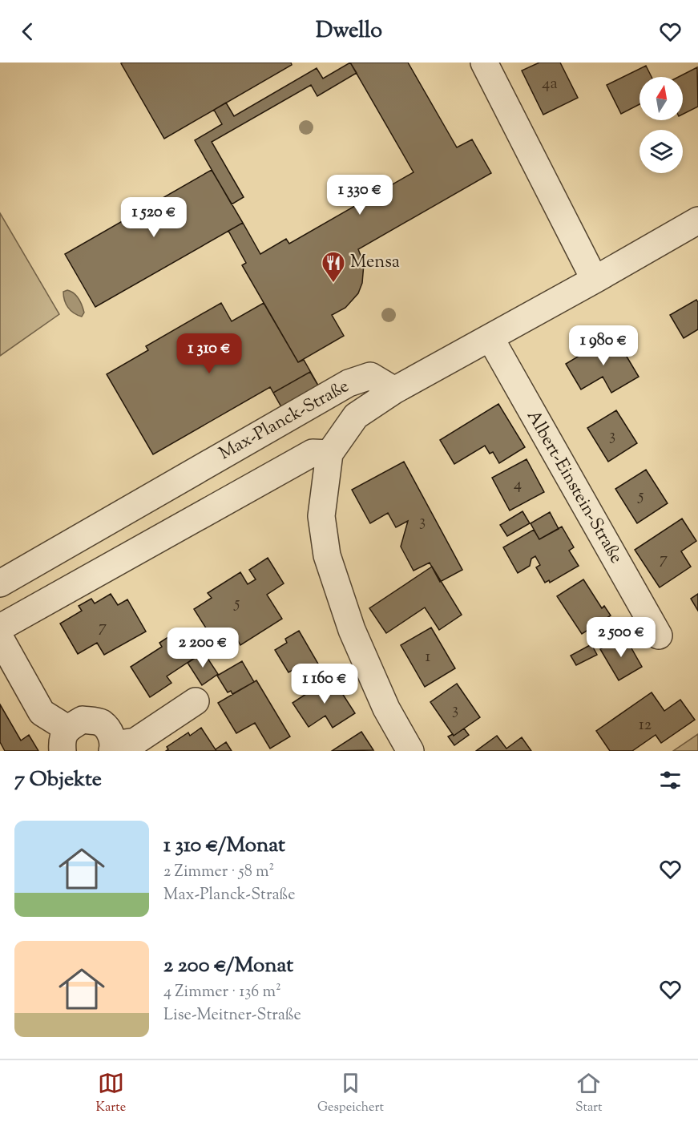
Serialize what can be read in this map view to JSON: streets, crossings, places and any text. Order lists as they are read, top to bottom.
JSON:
{
  "streets": {
    "street": ["Max-Planck-Straße", "Albert-Einstein-Straße"]
  },
  "places": {
    "restaurant": ["Mensa"]
  },
  "house_numbers": [
    "4a",
    "3",
    "4",
    "5",
    "3",
    "7",
    "5",
    "7",
    "1",
    "3",
    "12"
  ],
  "north": "top",
  "page": {
    "header": "Dwello",
    "price": [
      "1 330 €",
      "1 520 €",
      "1 980 €",
      "1 310 €",
      "2 500 €",
      "2 200 €",
      "1 160 €"
    ],
    "heading": "7 Objekte",
    "list": [
      {
        "name": "1 310 €/Monat",
        "note": "2 Zimmer · 58 m² · Max-Planck-Straße"
      },
      {
        "name": "2 200 €/Monat",
        "note": "4 Zimmer · 136 m² · Lise-Meitner-Straße"
      }
    ],
    "tabs": ["Karte", "Gespeichert", "Start"]
  }
}
